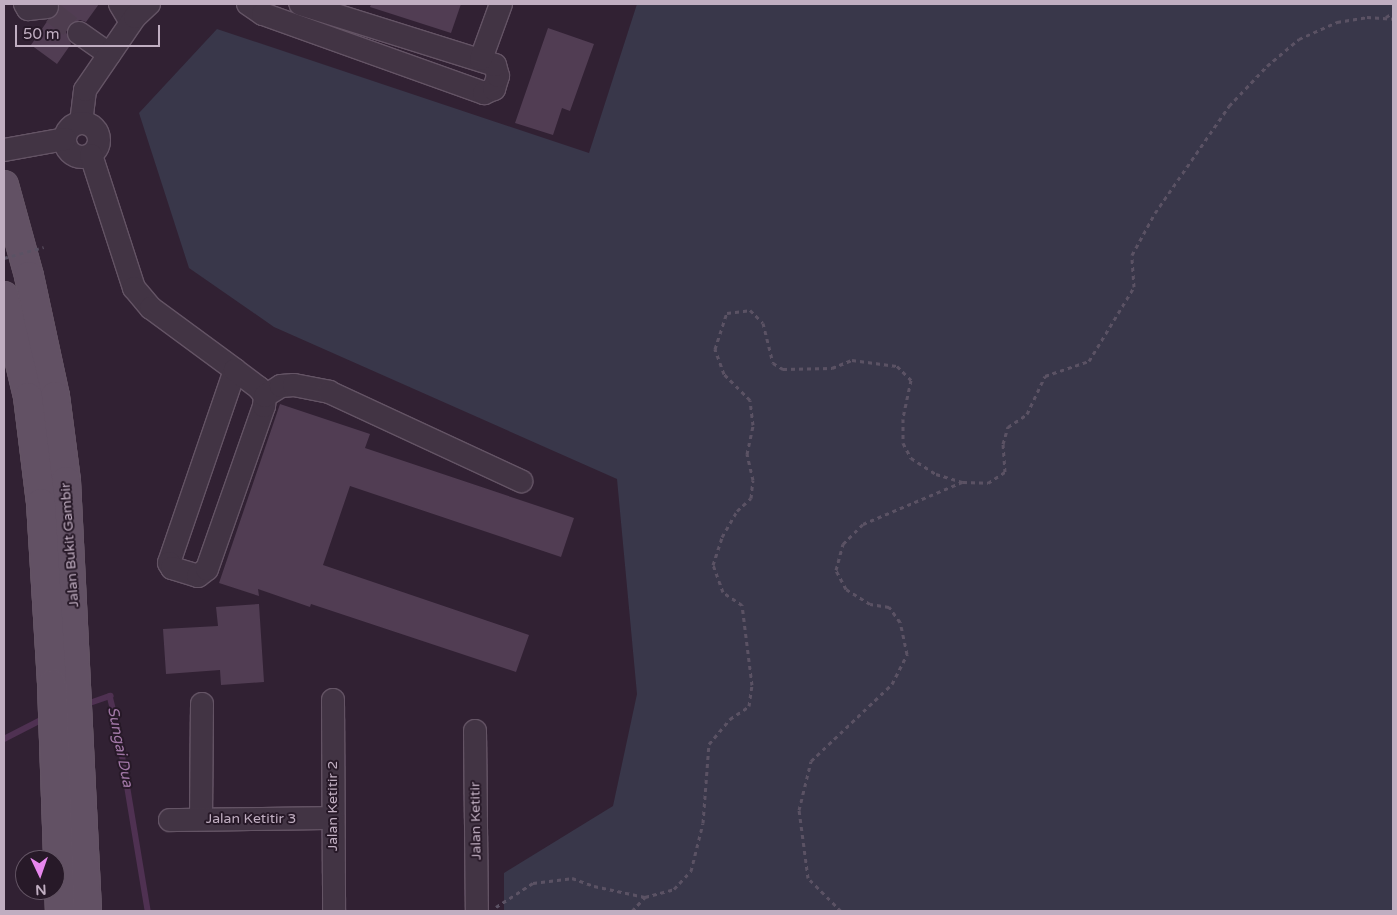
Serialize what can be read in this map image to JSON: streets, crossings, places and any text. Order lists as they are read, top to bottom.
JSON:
{
  "streets": {
    "main road": ["Jalan Bukit Gambir"],
    "street": ["Jalan Ketitir 2", "Jalan Ketitir 3", "Jalan Ketitir"]
  },
  "crossings": [
    ["Jalan Ketitir 2", "Jalan Ketitir 3"]
  ],
  "water": ["Sungai Dua"],
  "scale_bar": "50 m",
  "north": "bottom"
}
